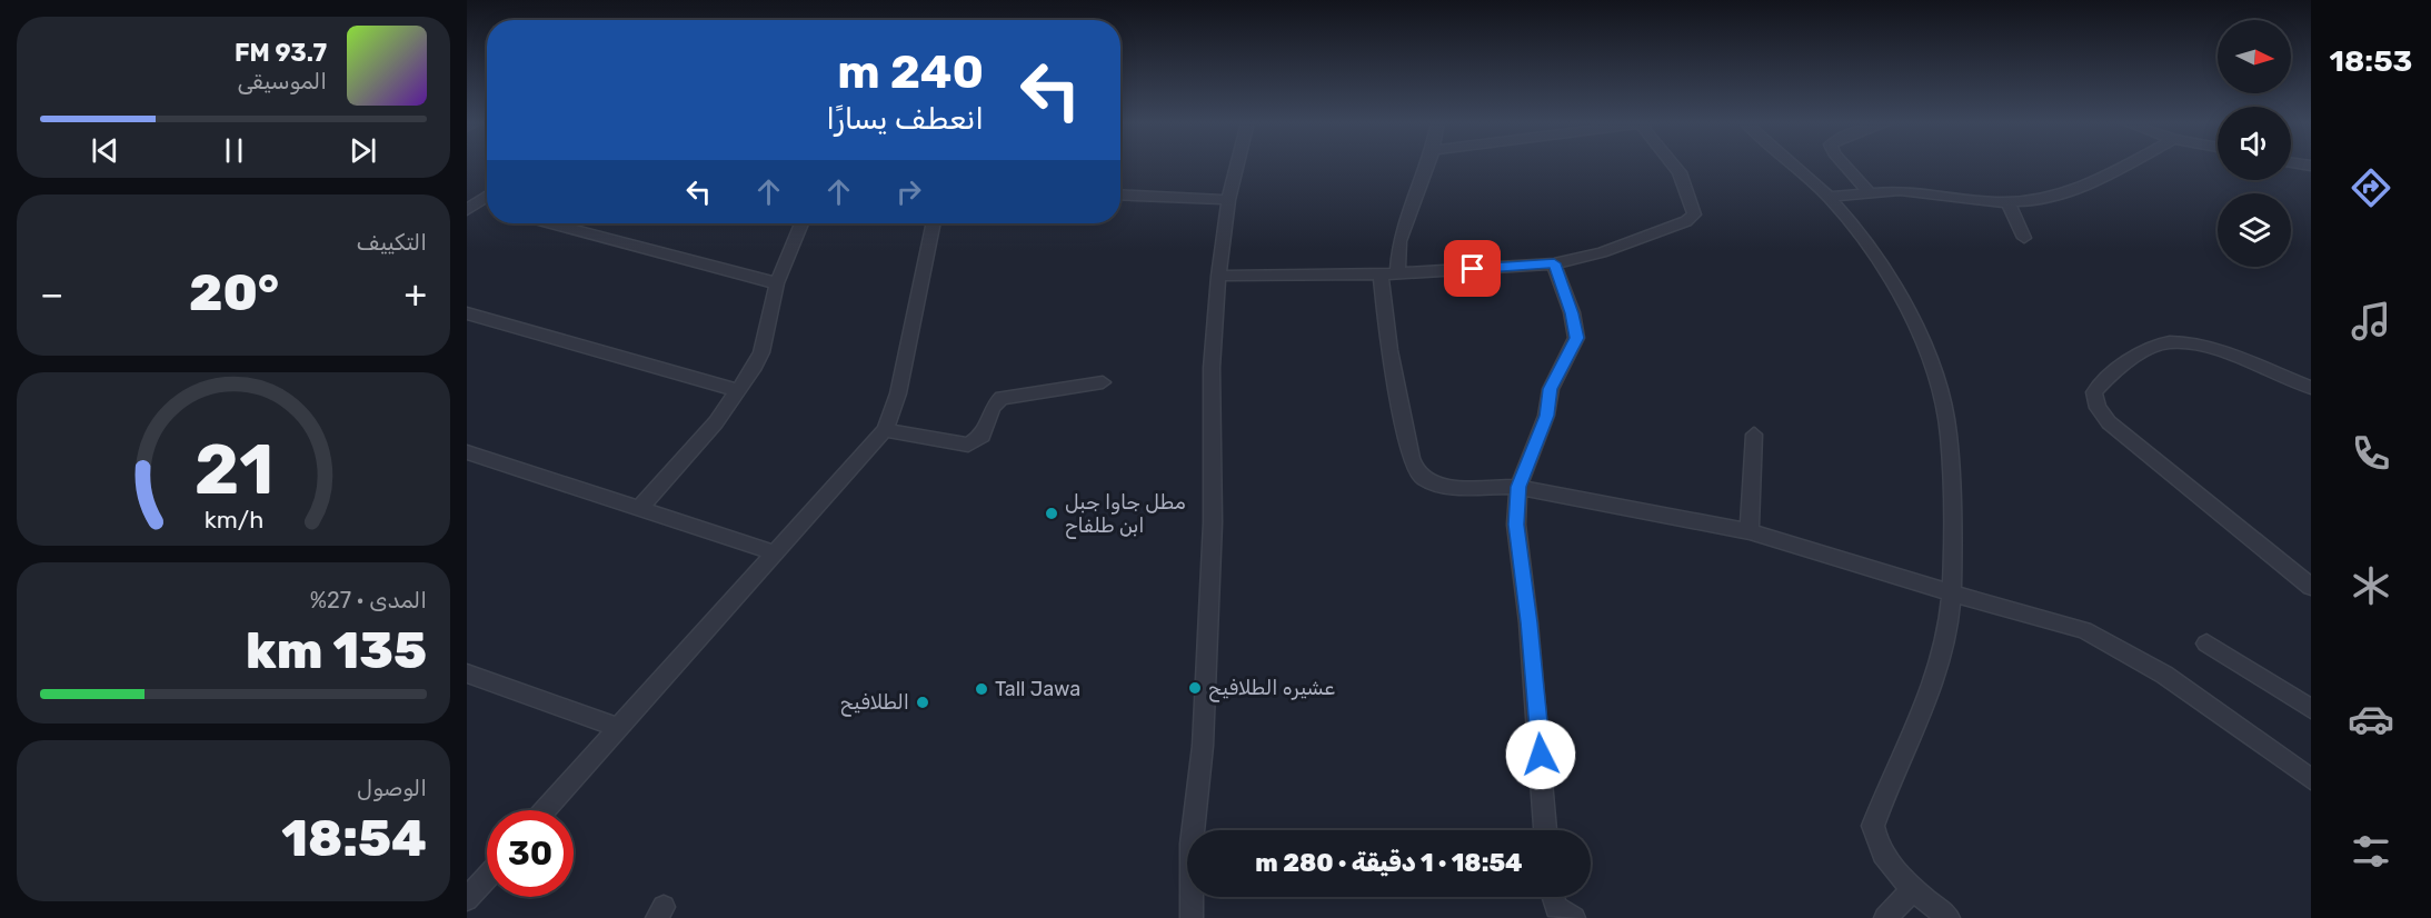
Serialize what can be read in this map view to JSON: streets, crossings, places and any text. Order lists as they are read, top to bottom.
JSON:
{
  "places": [
    "مطل جاوا جبل ابن طلفاح",
    "عشيره الطلافيح",
    "Tall Jawa",
    "الطلافيح"
  ],
  "north": "right",
  "page": {
    "tabs": "18:53",
    "turn": ["240 m", "انعطف يسارًا"],
    "song": ["93.7 FM", "الموسيقى"],
    "tile": [
      "التكييف",
      ["المدى · 27%", "135 km"],
      ["الوصول", "18:54"]
    ],
    "heat": ["−", "20°", "+"],
    "limit": "30",
    "trip": "18:54 · 1 دقيقة · 280 m",
    "gauge": ["21", "km/h"]
  }
}
